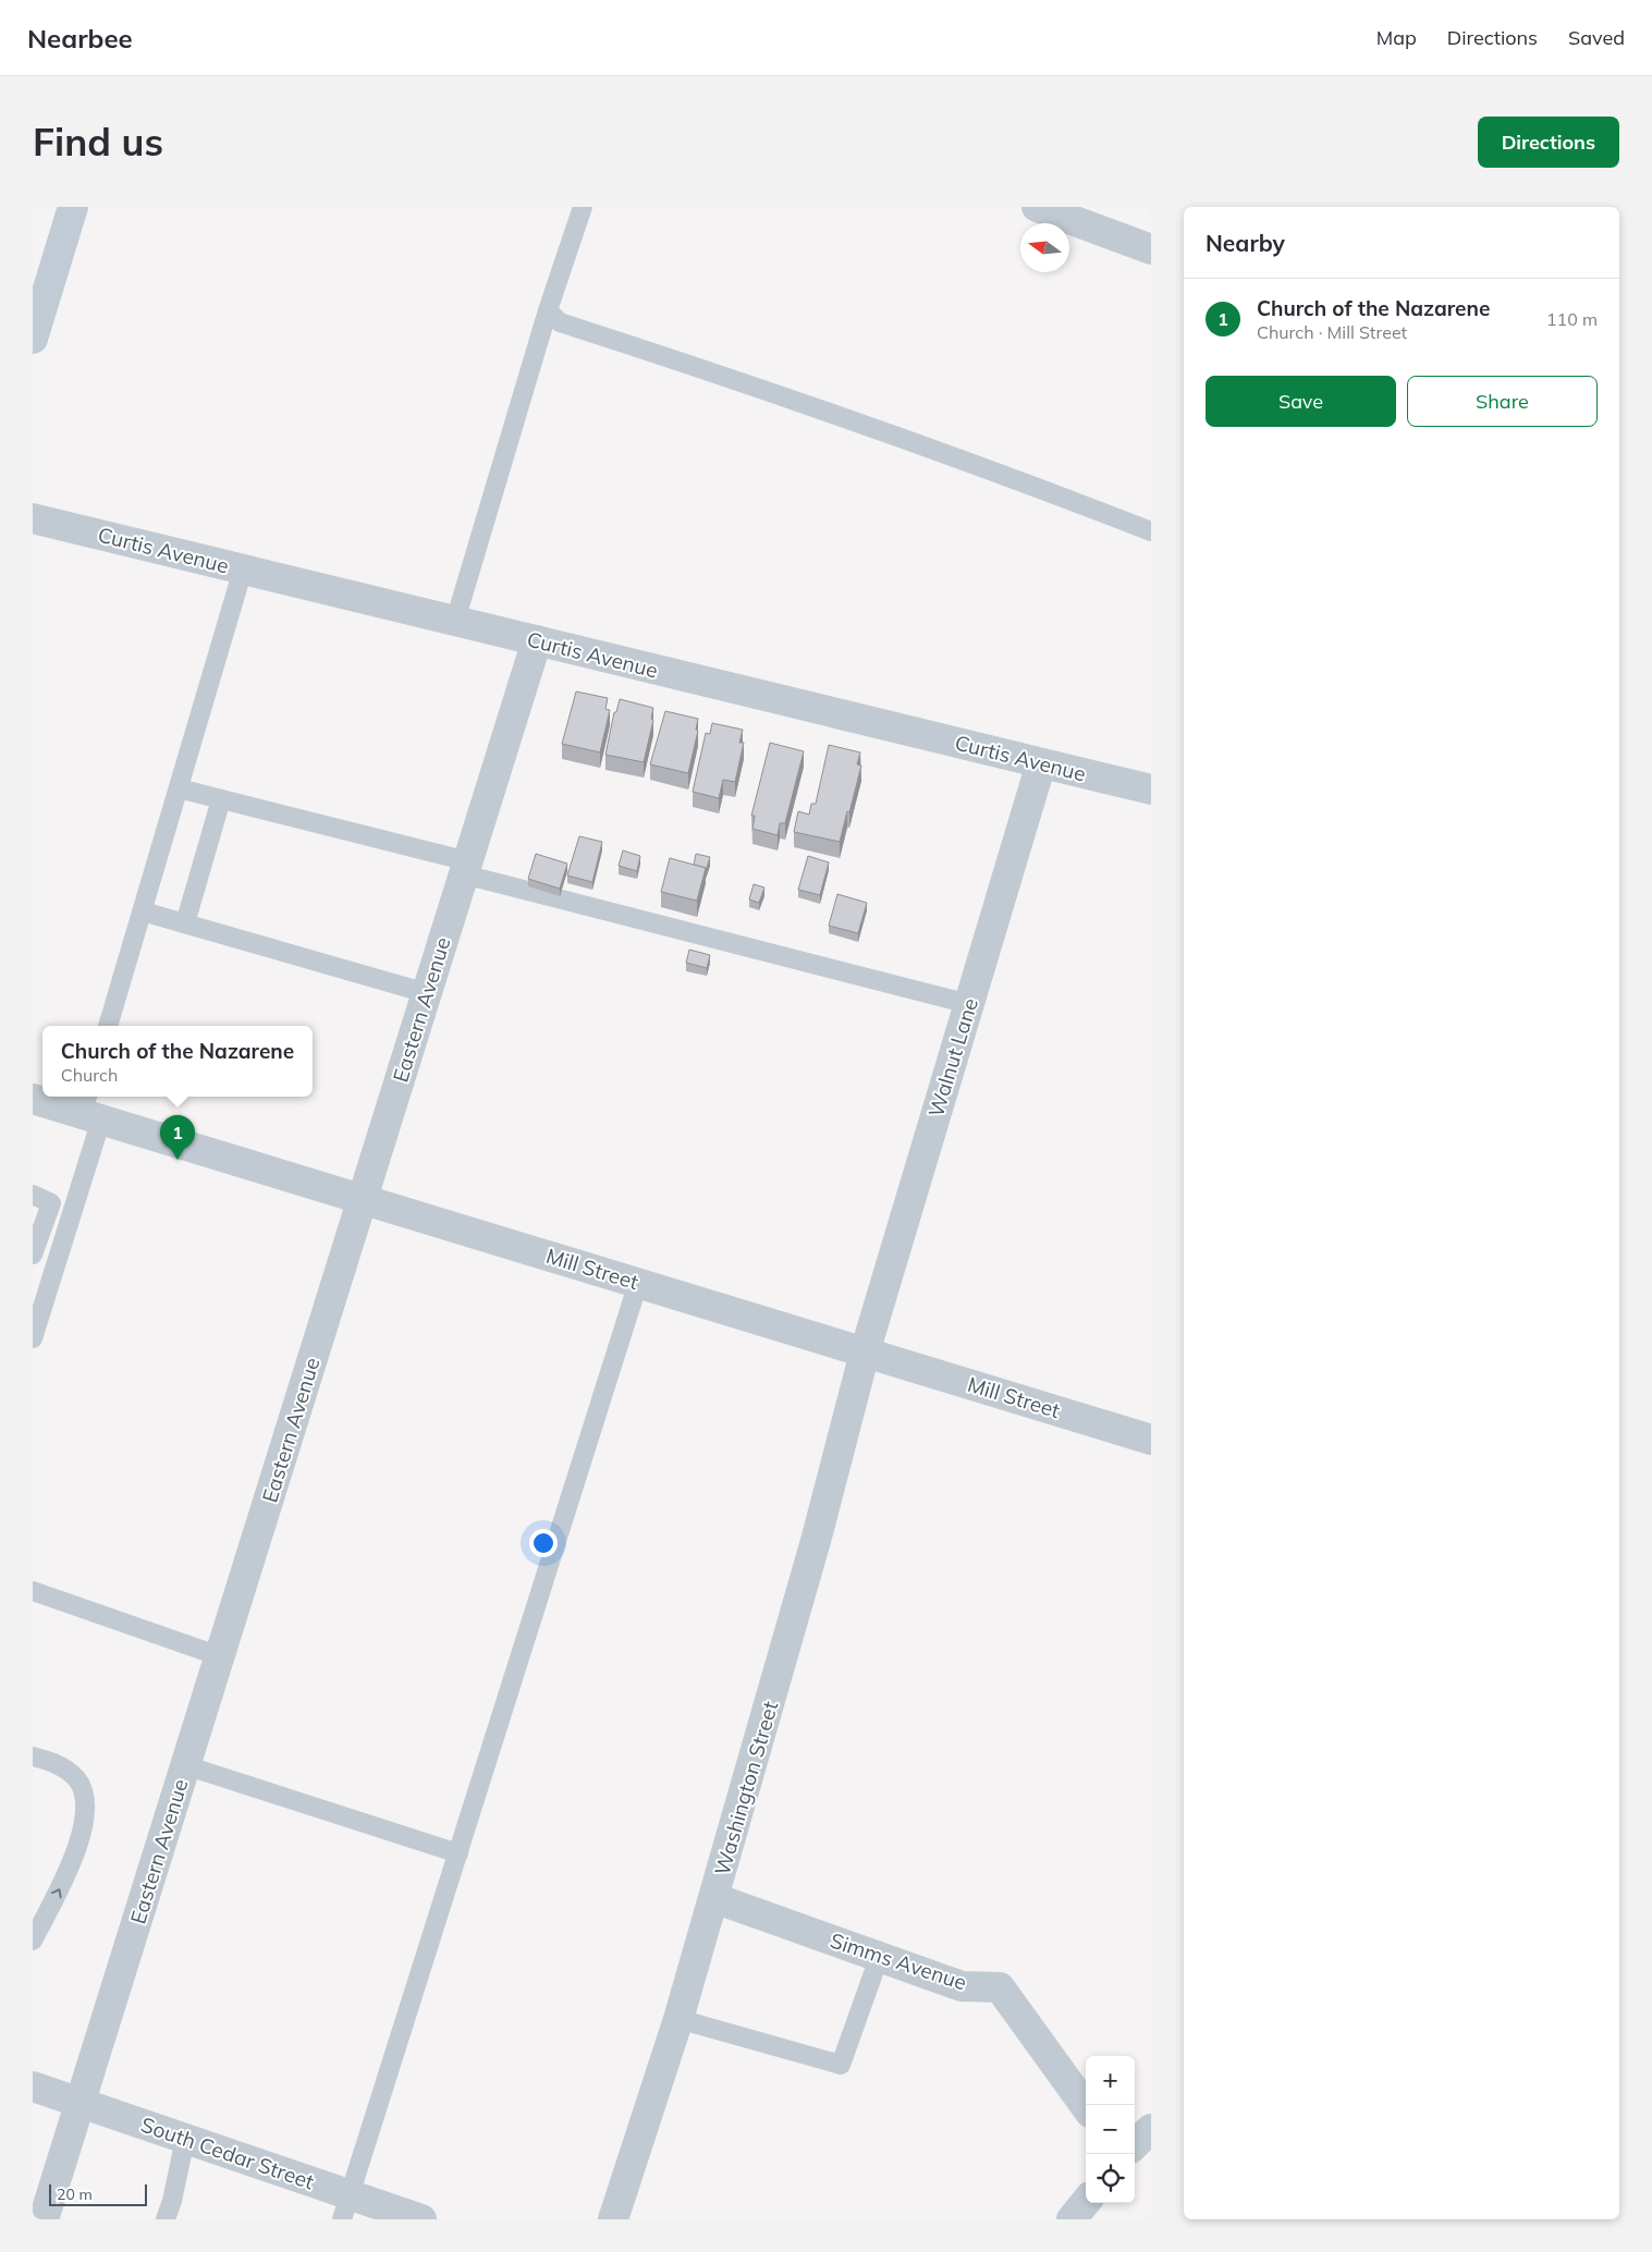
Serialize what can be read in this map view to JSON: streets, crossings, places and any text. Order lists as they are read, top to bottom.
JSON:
{
  "streets": {
    "street": [
      "Curtis Avenue",
      "Eastern Avenue",
      "Walnut Lane",
      "Mill Street",
      "Washington Street",
      "Simms Avenue",
      "South Cedar Street"
    ]
  },
  "crossings": [
    ["Curtis Avenue", "Eastern Avenue"],
    ["Curtis Avenue", "Walnut Lane"],
    ["Eastern Avenue", "Mill Street"],
    ["Eastern Avenue", "South Cedar Street"],
    ["Walnut Lane", "Mill Street"],
    ["Walnut Lane", "Washington Street"],
    ["Mill Street", "Washington Street"],
    ["Washington Street", "Simms Avenue"]
  ],
  "scale_bar": "20 m",
  "north": "left",
  "page": {
    "header": "Nearbee",
    "nav": ["Map", "Directions", "Saved"],
    "buttons": [
      "Directions",
      ["Save", "Share"]
    ],
    "title": "Find us",
    "heading": "Nearby",
    "list": [
      {
        "mark": "1",
        "name": "Church of the Nazarene",
        "note": "Church · Mill Street",
        "value": "110 m"
      }
    ],
    "popup": ["Church of the Nazarene", "Church"],
    "pins": "1",
    "map_buttons": ["+", "−"],
    "scale": "20 m"
  }
}
